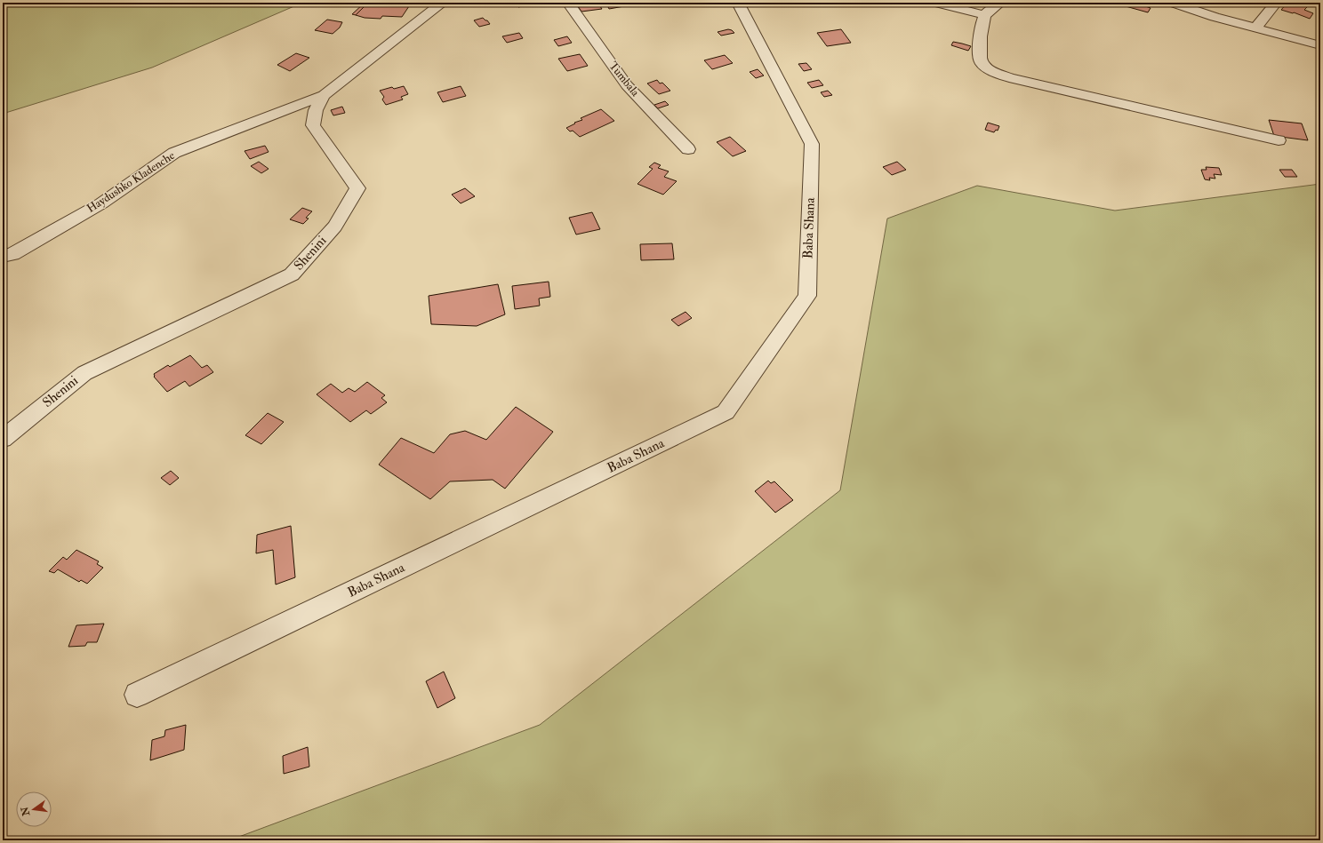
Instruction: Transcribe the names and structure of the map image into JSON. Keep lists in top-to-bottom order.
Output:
{
  "streets": {
    "street": [
      "Tumbala",
      "Haydushko Kladenche",
      "Baba Shana",
      "Shenini"
    ]
  },
  "crossings": [
    ["Haydushko Kladenche", "Shenini"]
  ],
  "north": "left"
}
